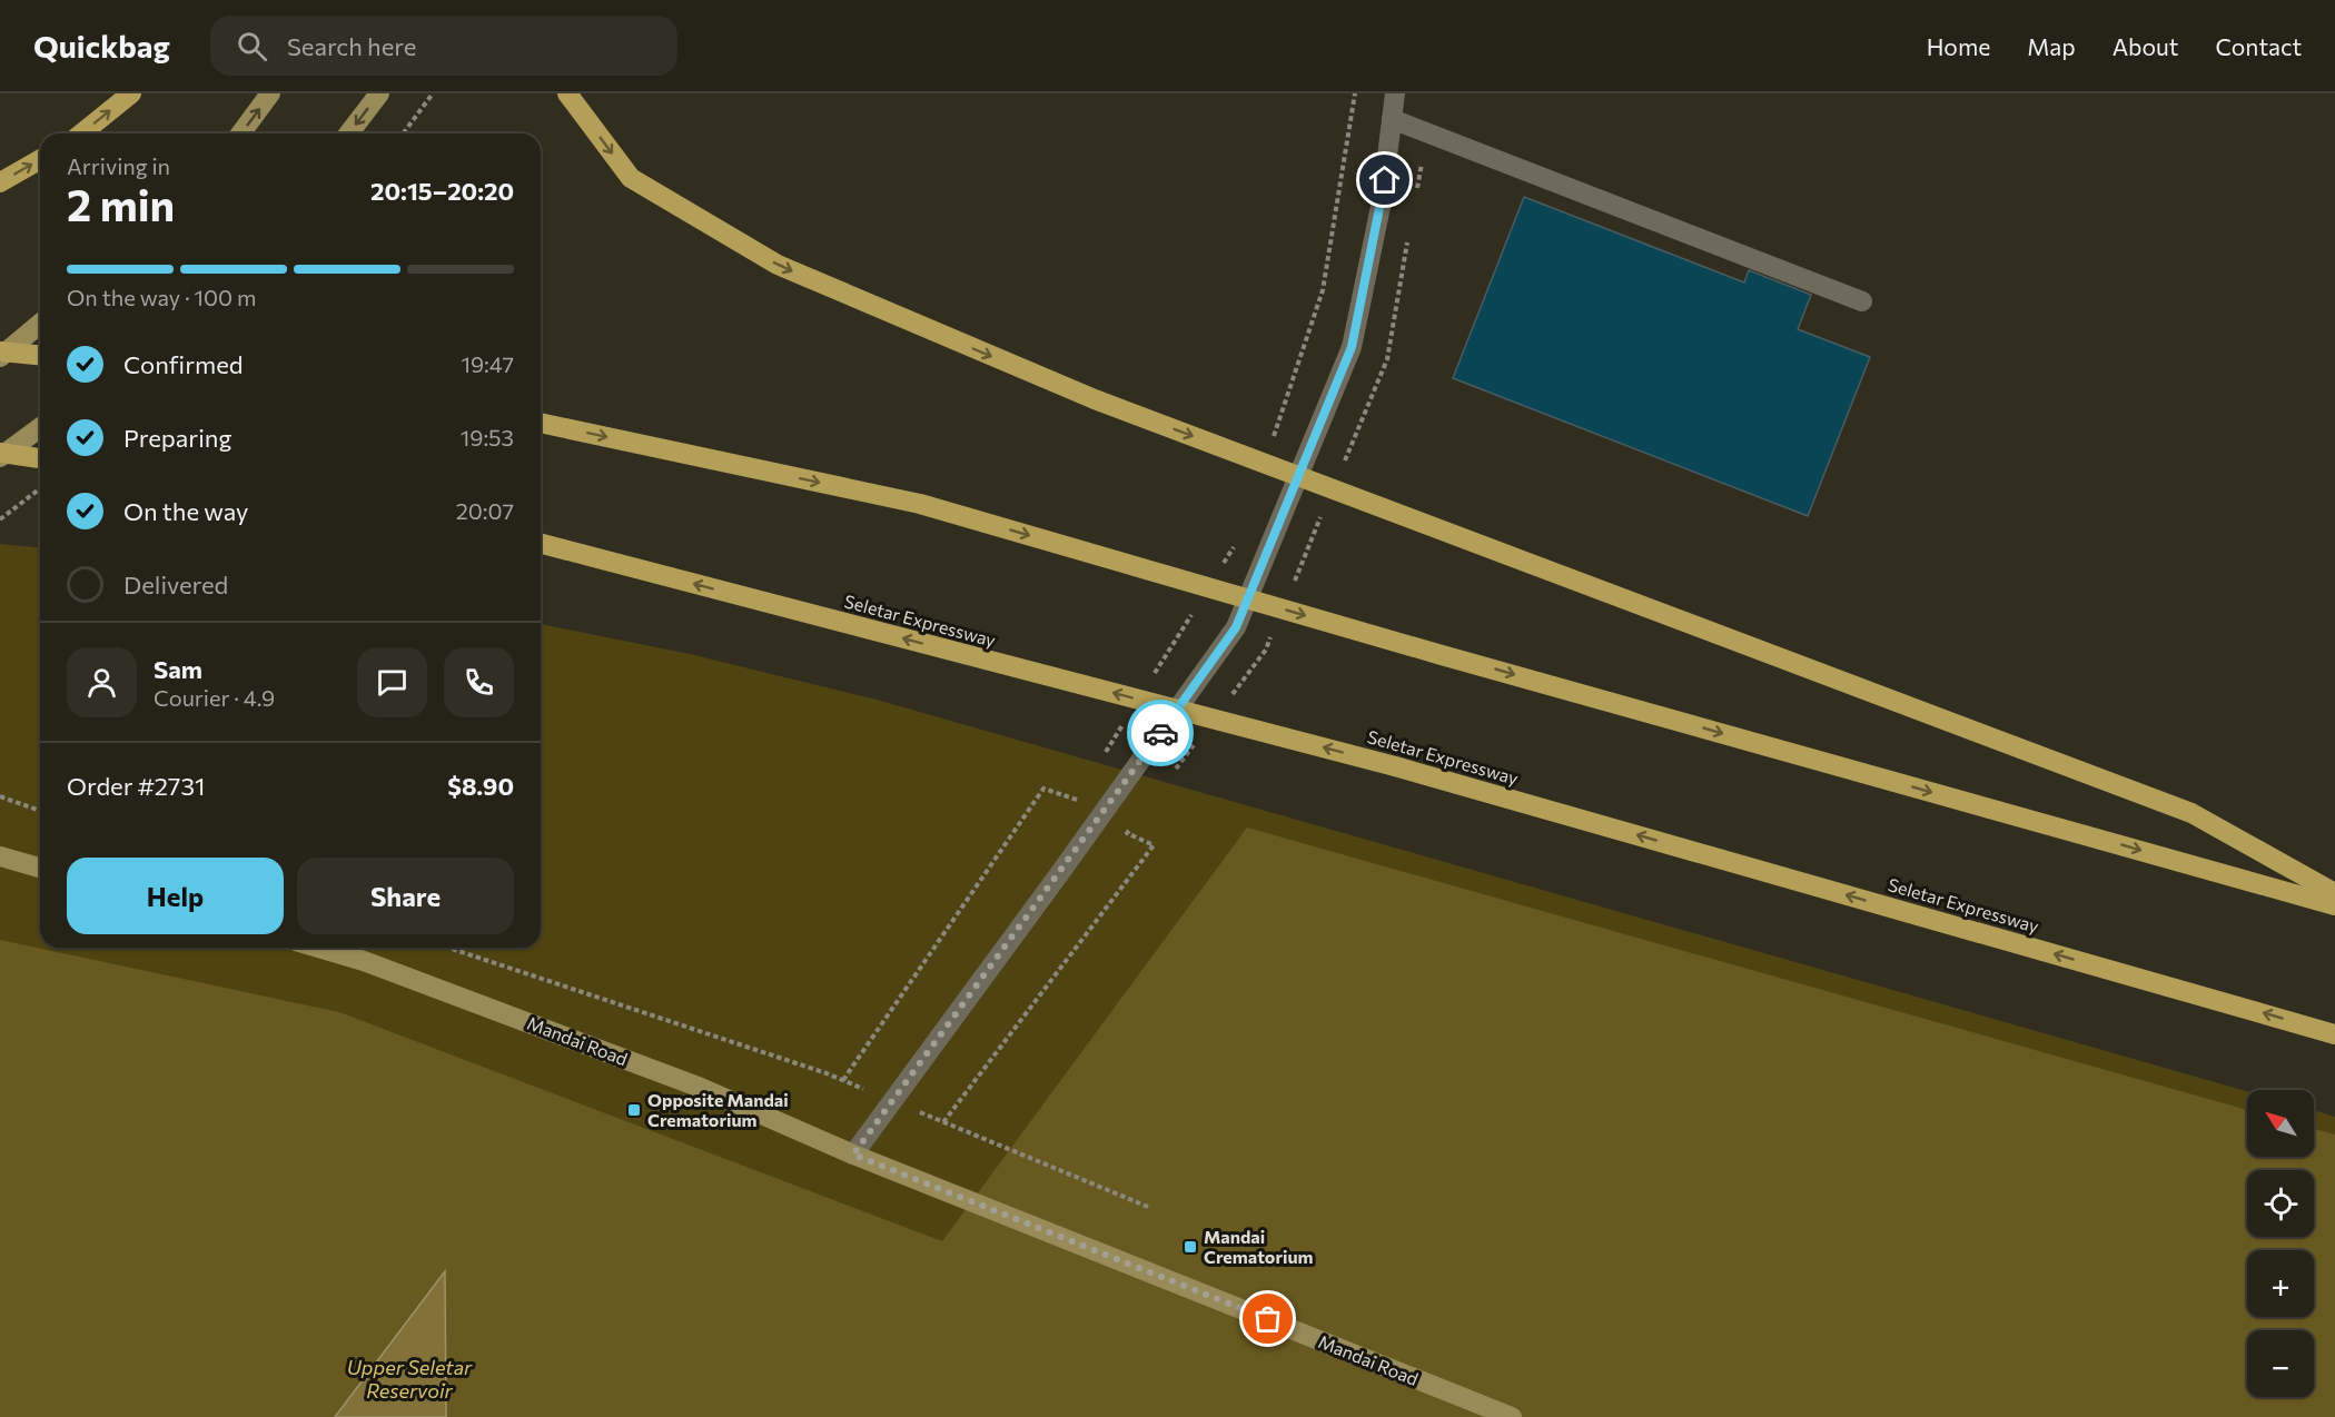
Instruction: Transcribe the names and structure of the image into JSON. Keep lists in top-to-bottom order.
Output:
{
  "streets": {
    "highway": ["Seletar Expressway"],
    "main road": ["Mandai Road"]
  },
  "water": ["Upper Seletar Reservoir"],
  "places": {
    "transit": ["Opposite Mandai Crematorium", "Mandai Crematorium"]
  },
  "north": "top left",
  "page": {
    "header": "Quickbag",
    "search": "Search here",
    "nav": [
      "Home",
      "Map",
      "About",
      "Contact"
    ],
    "heading": ["2 min", "Arriving in", "20:15–20:20"],
    "panel": [
      "Sam",
      "Courier · 4.9",
      "Order #2731",
      "$8.90"
    ],
    "bar": "On the way · 100 m",
    "list": [
      ["Confirmed", "19:47"],
      ["Preparing", "19:53"],
      ["On the way", "20:07"],
      "Delivered"
    ],
    "buttons": ["Help", "Share"],
    "map_buttons": ["+", "−"]
  }
}
